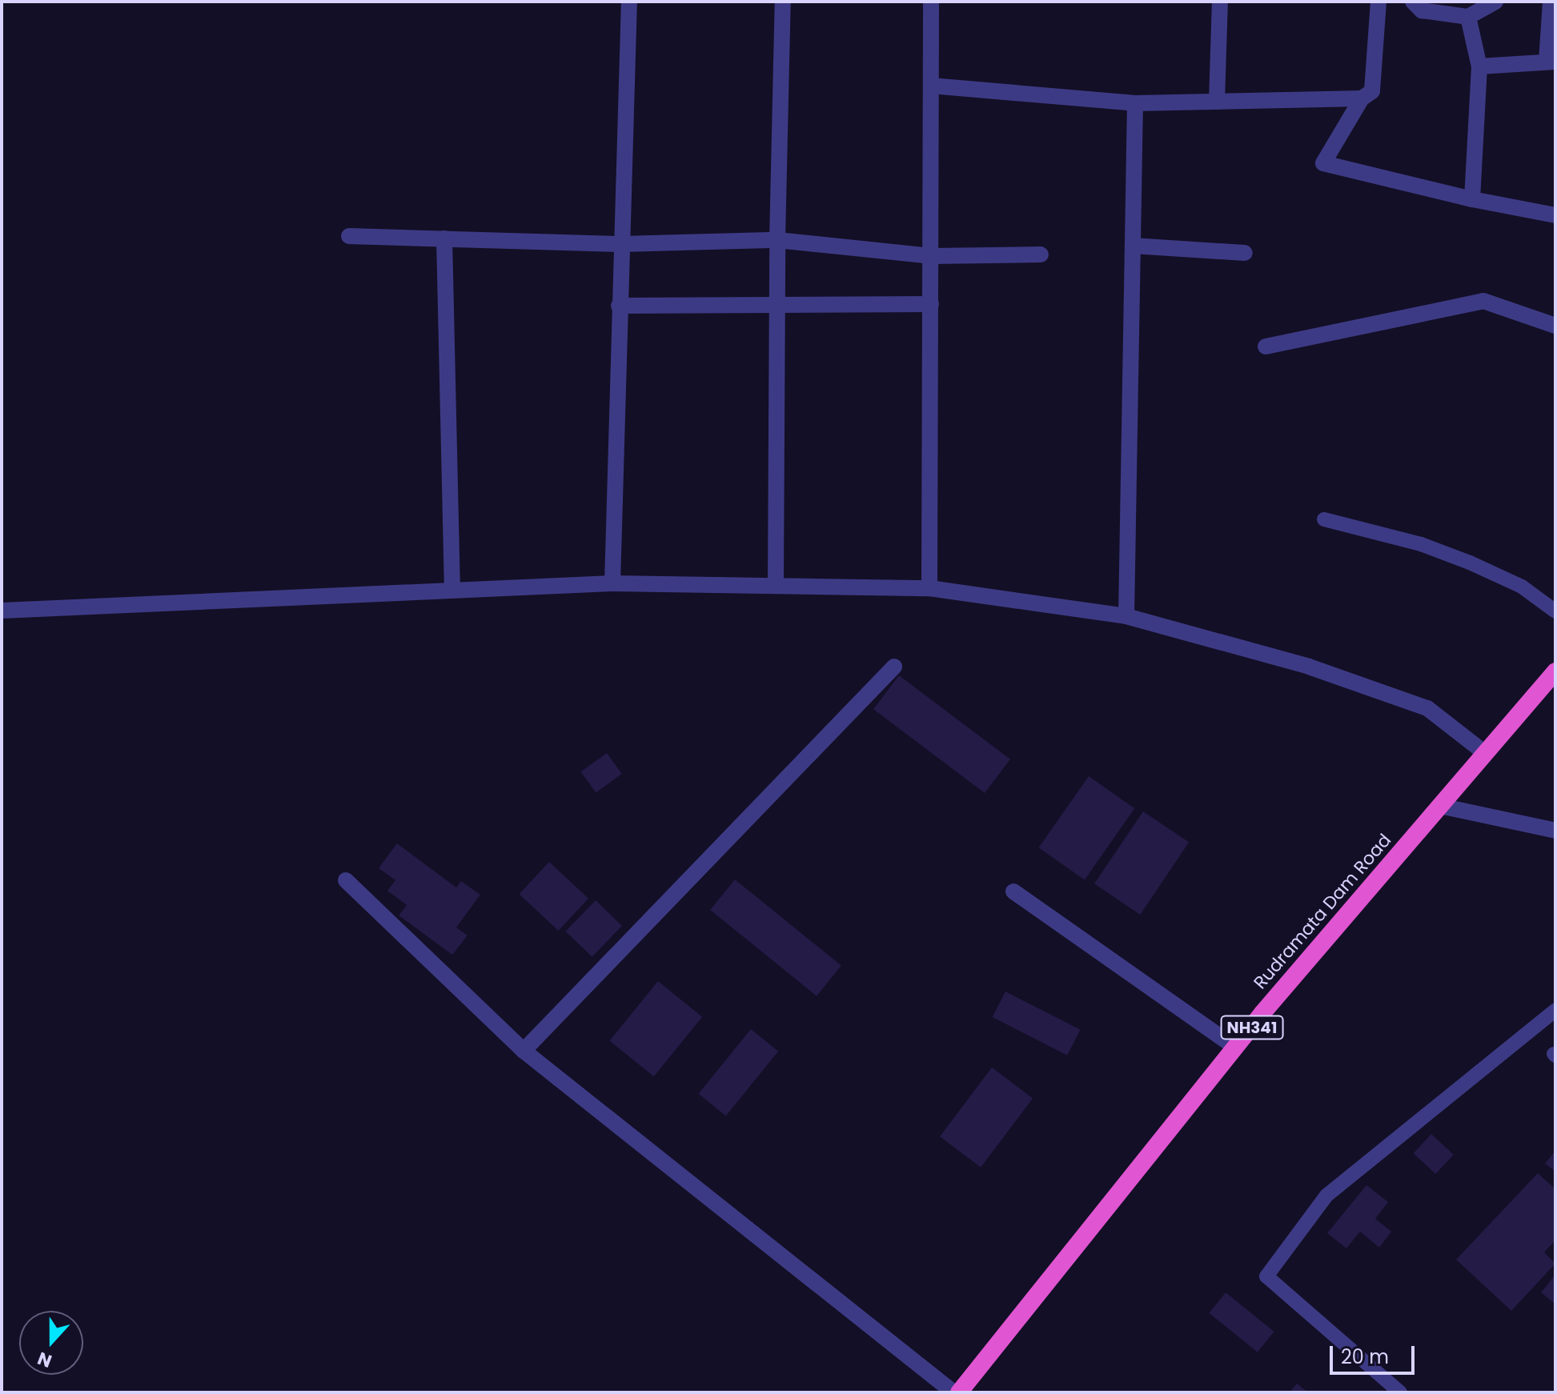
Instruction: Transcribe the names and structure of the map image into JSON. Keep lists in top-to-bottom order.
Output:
{
  "streets": {
    "highway": ["Rudramata Dam Road", "NH341"]
  },
  "scale_bar": "20 m",
  "north": "bottom"
}
